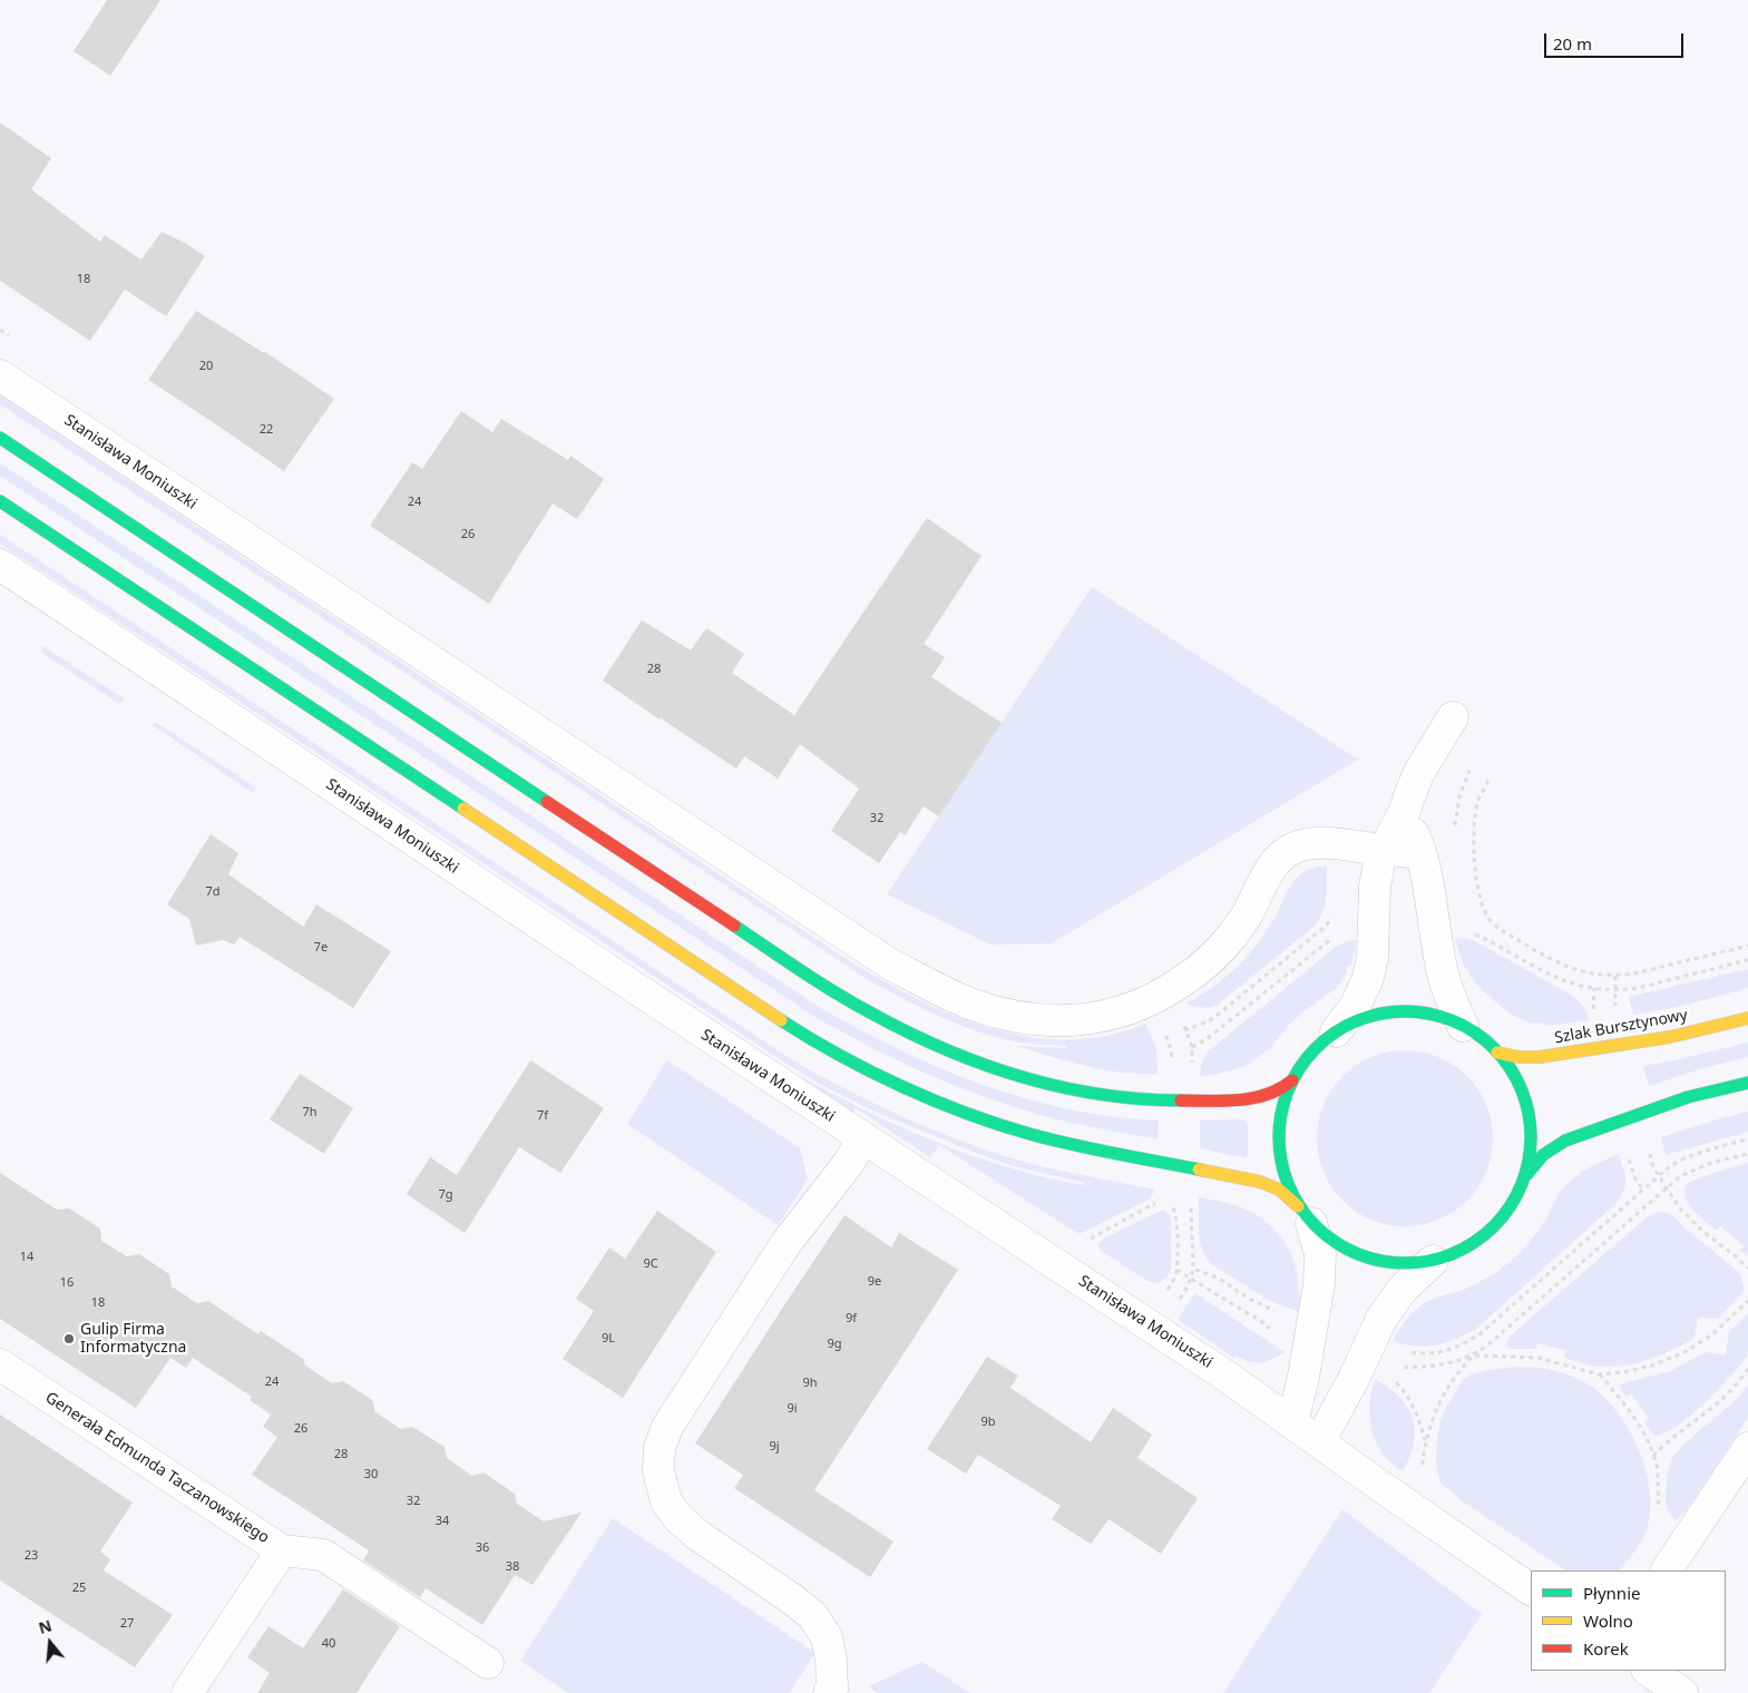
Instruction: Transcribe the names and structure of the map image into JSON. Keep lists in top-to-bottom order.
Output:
{
  "streets": {
    "main road": ["Szlak Bursztynowy"],
    "street": ["Stanisława Moniuszki", "Generała Edmunda Taczanowskiego"]
  },
  "places": ["Gulip Firma Informatyczna"],
  "house_numbers": [
    "18",
    "20",
    "22",
    "24",
    "26",
    "28",
    "32",
    "7d",
    "7e",
    "7h",
    "7f",
    "7g",
    "14",
    "9C",
    "9e",
    "16",
    "18",
    "9f",
    "9L",
    "9g",
    "24",
    "9h",
    "9i",
    "9b",
    "26",
    "9j",
    "28",
    "30",
    "32",
    "34",
    "36",
    "23",
    "38",
    "25",
    "27",
    "40"
  ],
  "legend": ["Płynnie", "Wolno", "Korek"],
  "scale_bar": "20 m",
  "north": "top"
}
